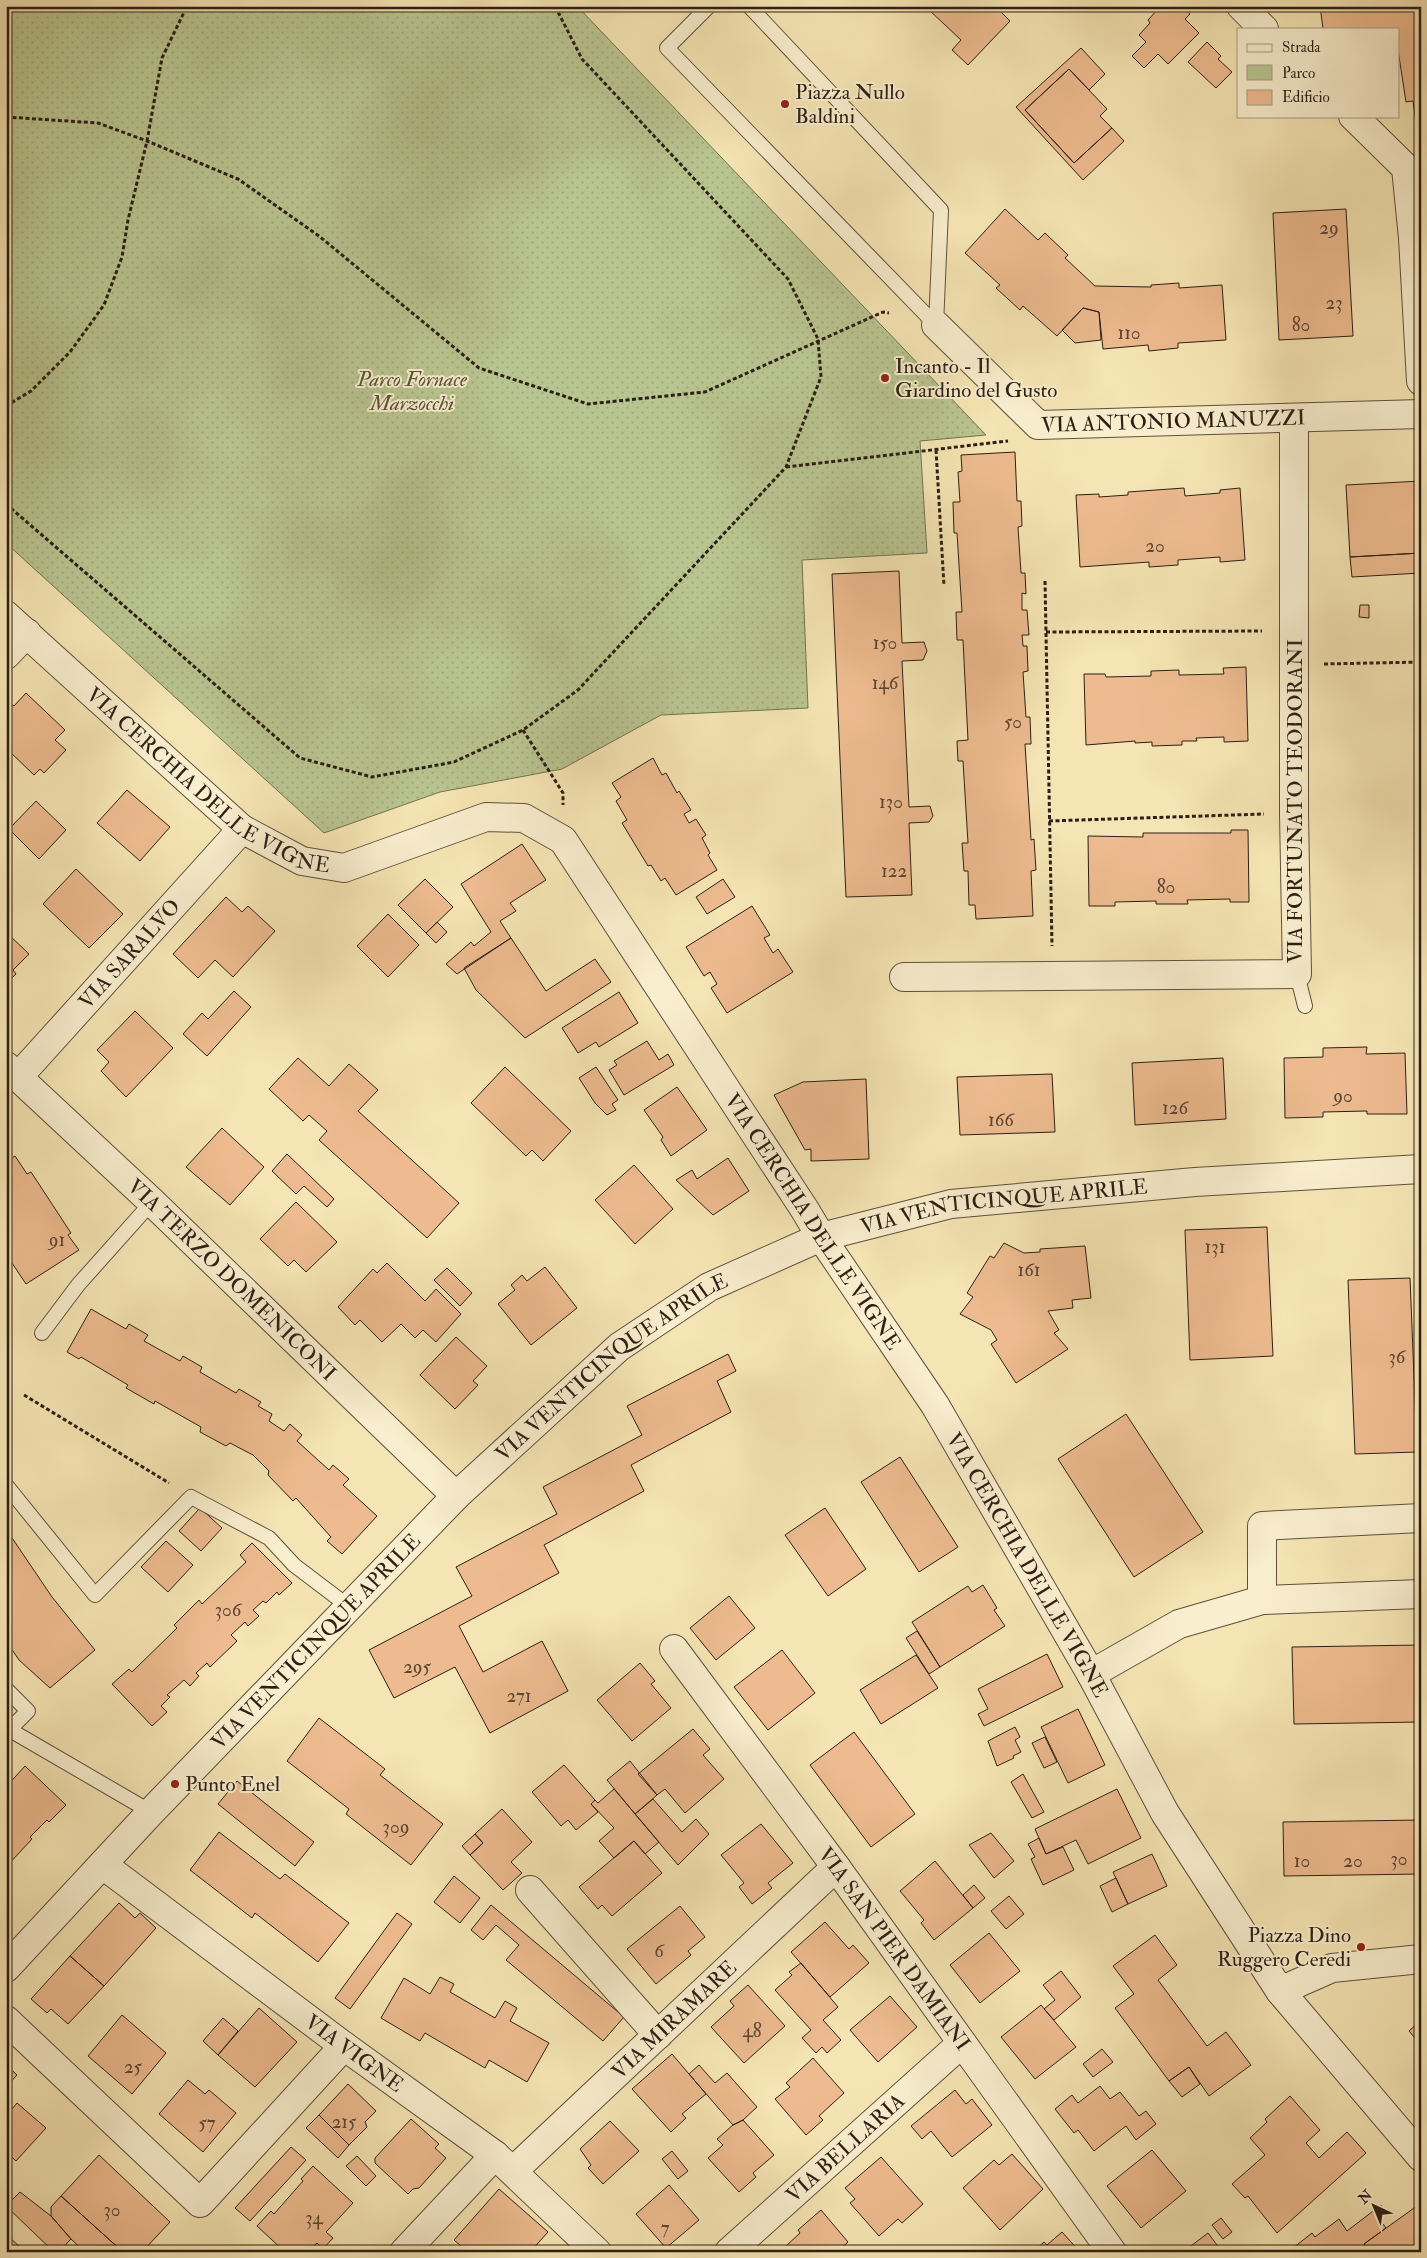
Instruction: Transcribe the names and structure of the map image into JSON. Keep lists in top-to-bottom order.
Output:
{
  "streets": {
    "street": [
      "VIA ANTONIO MANUZZI",
      "VIA CERCHIA DELLE VIGNE",
      "VIA FORTUNATO TEODORANI",
      "VIA SARALVO",
      "VIA VENTICINQUE APRILE",
      "VIA TERZO DOMENICONI",
      "VIA SAN PIER DAMIANI",
      "VIA MIRAMARE",
      "VIA VIGNE",
      "VIA BELLARIA"
    ]
  },
  "crossings": [
    ["VIA ANTONIO MANUZZI", "VIA FORTUNATO TEODORANI"],
    ["VIA CERCHIA DELLE VIGNE", "VIA SARALVO"],
    ["VIA CERCHIA DELLE VIGNE", "VIA VENTICINQUE APRILE"],
    ["VIA SARALVO", "VIA TERZO DOMENICONI"],
    ["VIA VENTICINQUE APRILE", "VIA TERZO DOMENICONI"],
    ["VIA VENTICINQUE APRILE", "VIA VIGNE"],
    ["VIA SAN PIER DAMIANI", "VIA MIRAMARE"],
    ["VIA SAN PIER DAMIANI", "VIA BELLARIA"],
    ["VIA MIRAMARE", "VIA VIGNE"]
  ],
  "parks": ["Parco Fornace Marzocchi"],
  "places": [
    "Piazza Nullo Baldini",
    "Incanto - Il Giardino del Gusto",
    "Punto Enel",
    "Piazza Dino Ruggero Ceredi"
  ],
  "house_numbers": [
    "29",
    "23",
    "80",
    "110",
    "20",
    "150",
    "146",
    "50",
    "130",
    "122",
    "80",
    "90",
    "126",
    "166",
    "91",
    "131",
    "161",
    "36",
    "306",
    "295",
    "271",
    "309",
    "30",
    "10",
    "20",
    "6",
    "48",
    "25",
    "215",
    "57",
    "30",
    "34",
    "7"
  ],
  "legend": ["Strada", "Parco", "Edificio"],
  "north": "top left"
}
